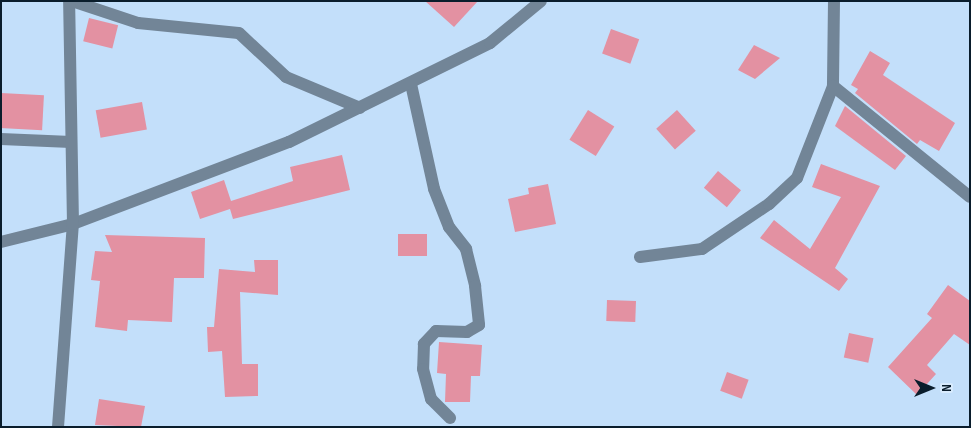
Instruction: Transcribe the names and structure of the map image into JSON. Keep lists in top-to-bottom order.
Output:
{
  "north": "right"
}
